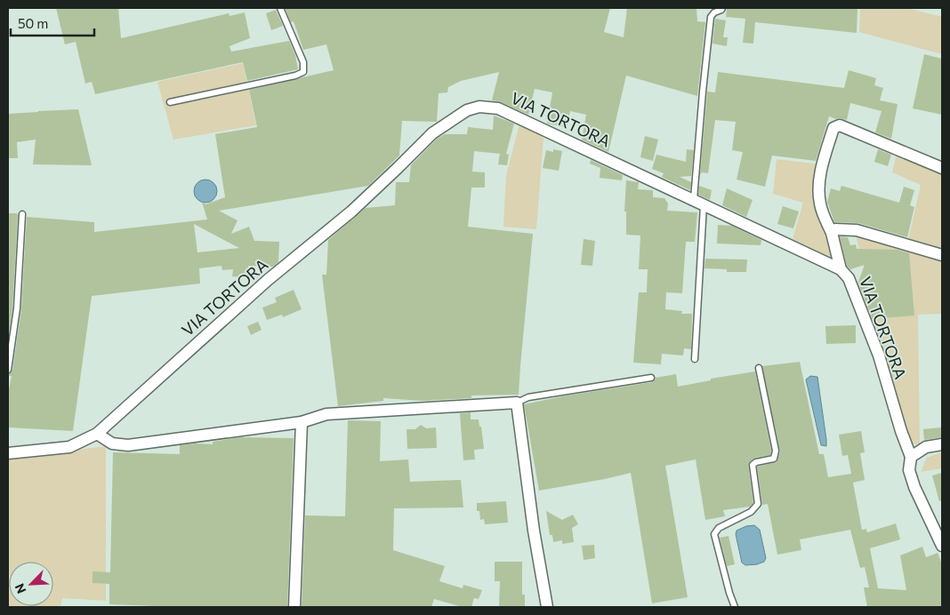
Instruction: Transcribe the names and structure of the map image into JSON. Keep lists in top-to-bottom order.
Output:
{
  "streets": {
    "street": ["VIA TORTORA"]
  },
  "scale_bar": "50 m",
  "north": "bottom left"
}
